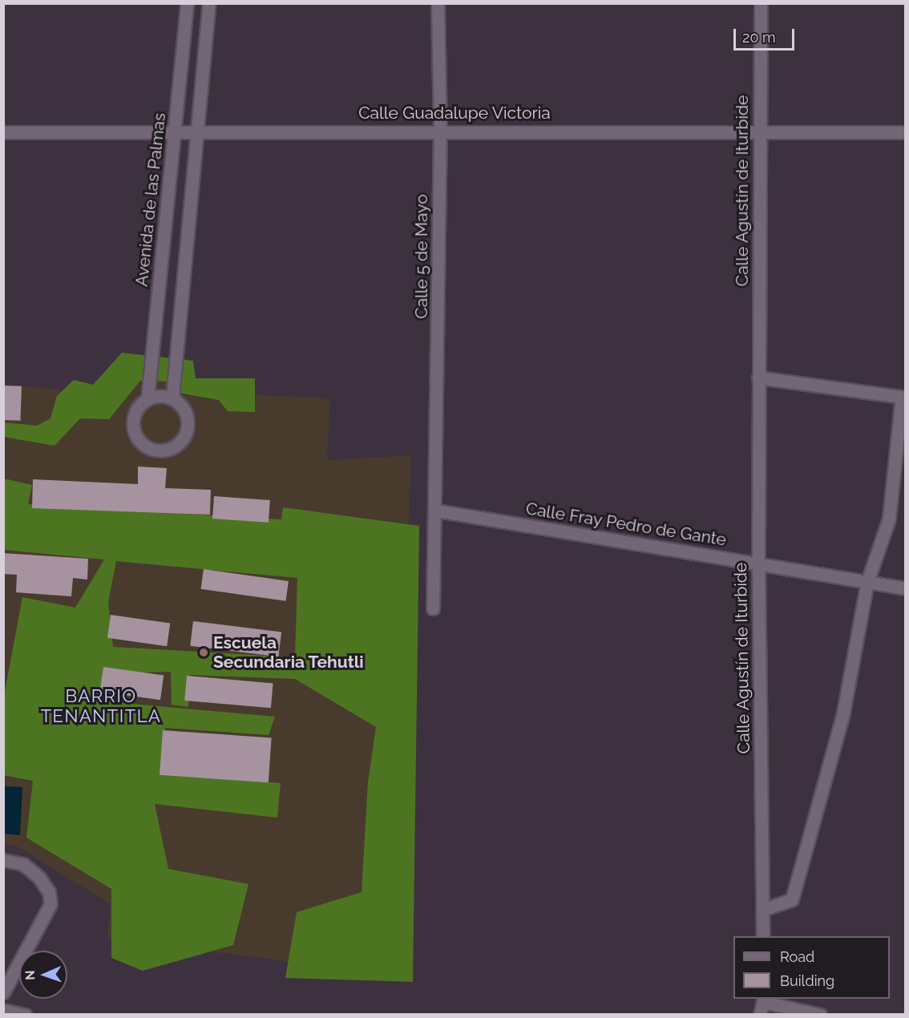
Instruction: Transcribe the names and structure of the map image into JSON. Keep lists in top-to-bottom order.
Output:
{
  "streets": {
    "street": [
      "Calle Guadalupe Victoria",
      "Calle Agustín de Iturbide",
      "Avenida de las Palmas",
      "Calle 5 de Mayo",
      "Calle Fray Pedro de Gante"
    ]
  },
  "crossings": [
    ["Calle Guadalupe Victoria", "Calle Agustín de Iturbide"],
    ["Calle Guadalupe Victoria", "Avenida de las Palmas"],
    ["Calle Guadalupe Victoria", "Calle 5 de Mayo"],
    ["Calle Agustín de Iturbide", "Calle Fray Pedro de Gante"],
    ["Calle 5 de Mayo", "Calle Fray Pedro de Gante"]
  ],
  "districts": ["BARRIO TENANTITLA"],
  "places": ["Escuela Secundaria Tehutli"],
  "legend": ["Road", "Building"],
  "scale_bar": "20 m",
  "north": "left"
}
